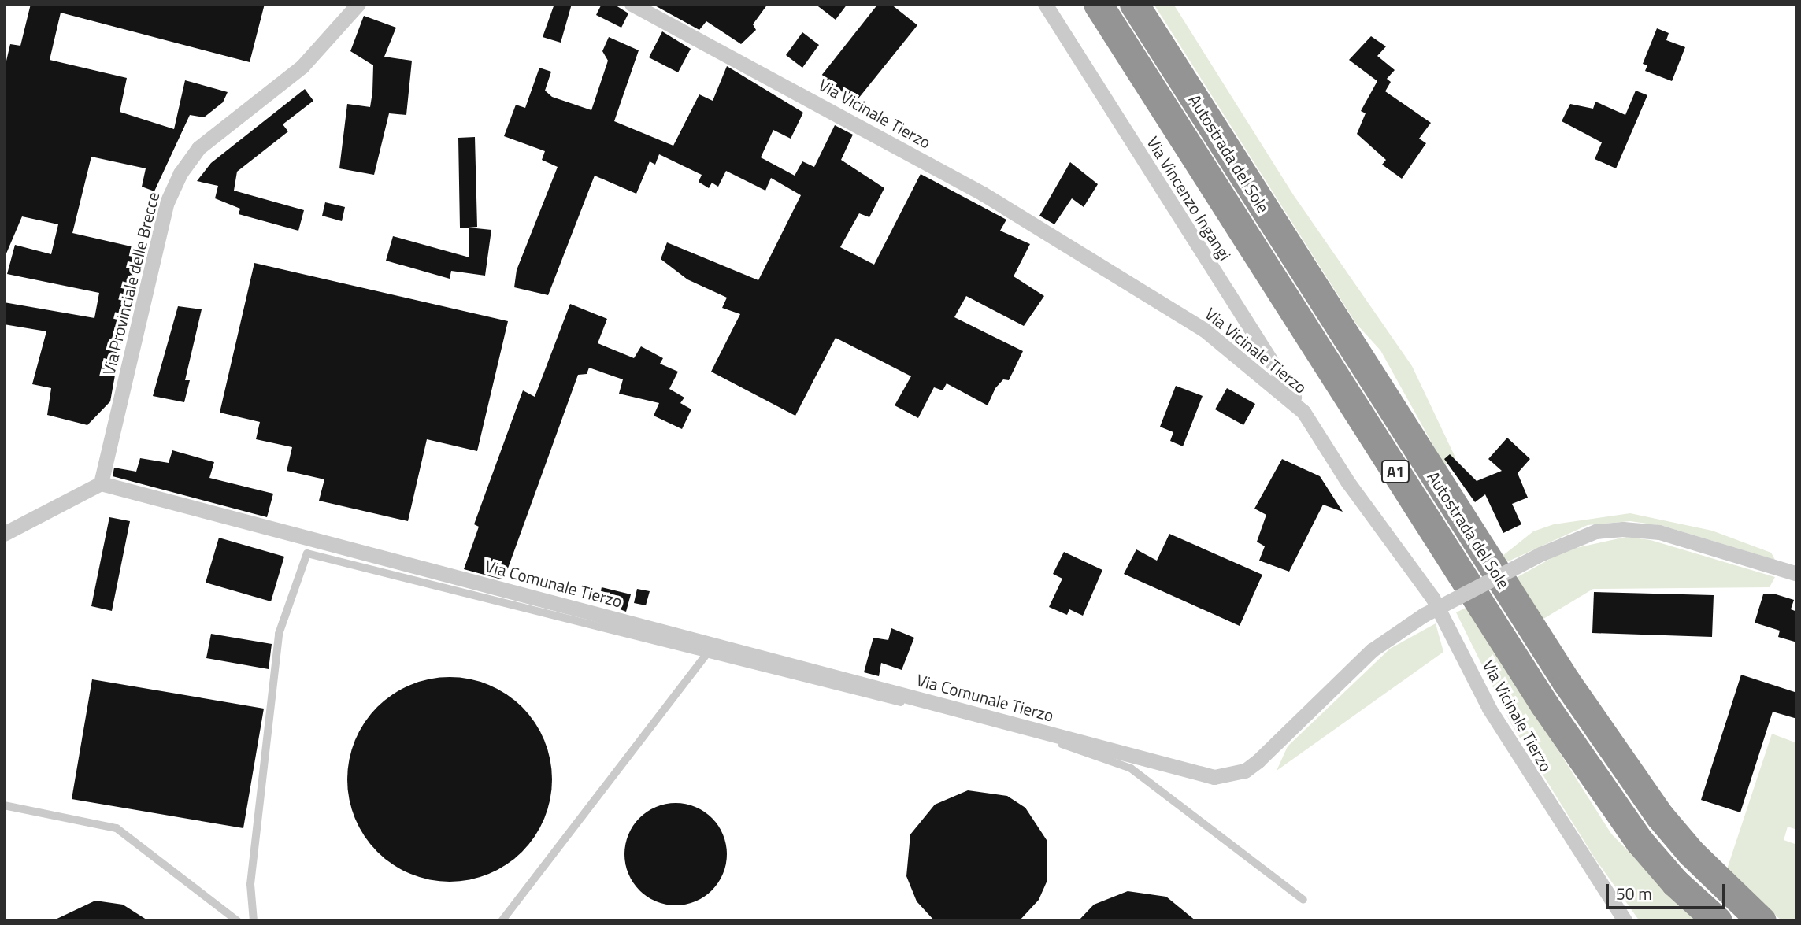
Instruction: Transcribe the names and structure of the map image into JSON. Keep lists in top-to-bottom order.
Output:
{
  "streets": {
    "highway": ["Autostrada del Sole", "A1"],
    "street": [
      "Via Vicinale Tierzo",
      "Via Vincenzo Ingangi",
      "Via Provinciale delle Brecce",
      "Via Comunale Tierzo"
    ]
  },
  "crossings": [
    ["Via Vicinale Tierzo", "Via Vincenzo Ingangi"],
    ["Via Provinciale delle Brecce", "Via Comunale Tierzo"]
  ],
  "scale_bar": "50 m"
}
